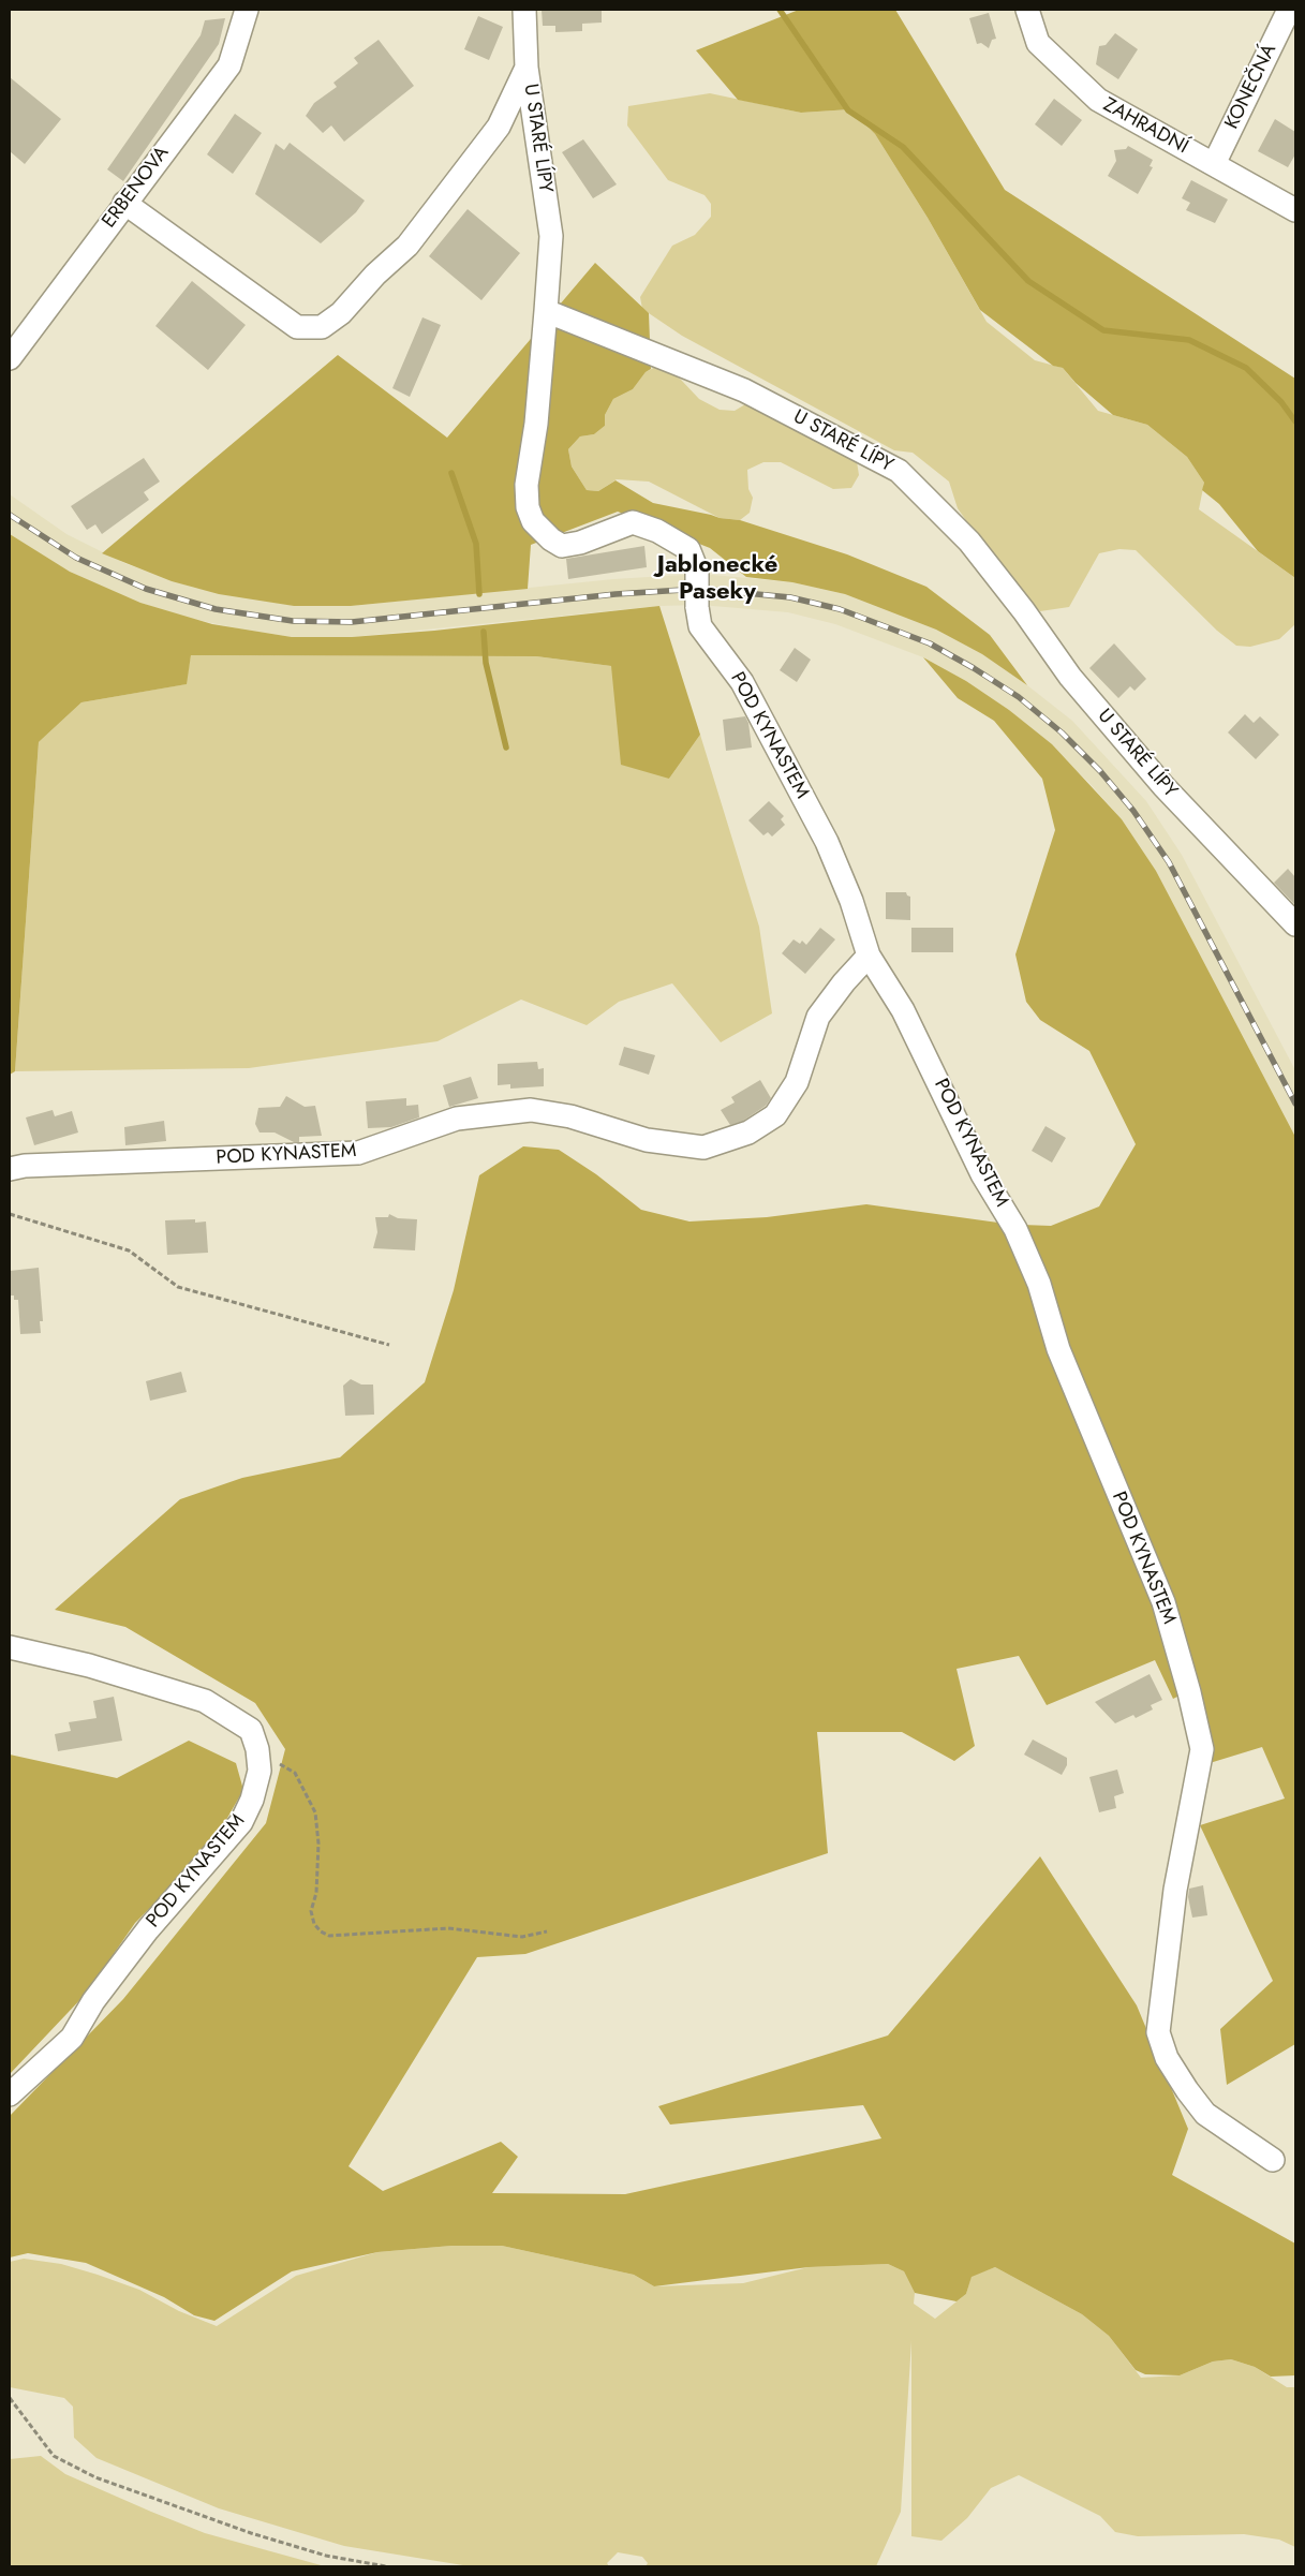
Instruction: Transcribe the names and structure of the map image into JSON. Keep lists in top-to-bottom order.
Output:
{
  "streets": {
    "street": [
      "KONEČNÁ",
      "ZAHRADNÍ",
      "U STARÉ LÍPY",
      "ERBENOVA",
      "POD KYNASTEM"
    ]
  },
  "crossings": [
    ["KONEČNÁ", "ZAHRADNÍ"],
    ["U STARÉ LÍPY", "ERBENOVA"],
    ["U STARÉ LÍPY", "POD KYNASTEM"]
  ],
  "districts": ["Jablonecké Paseky"]
}
